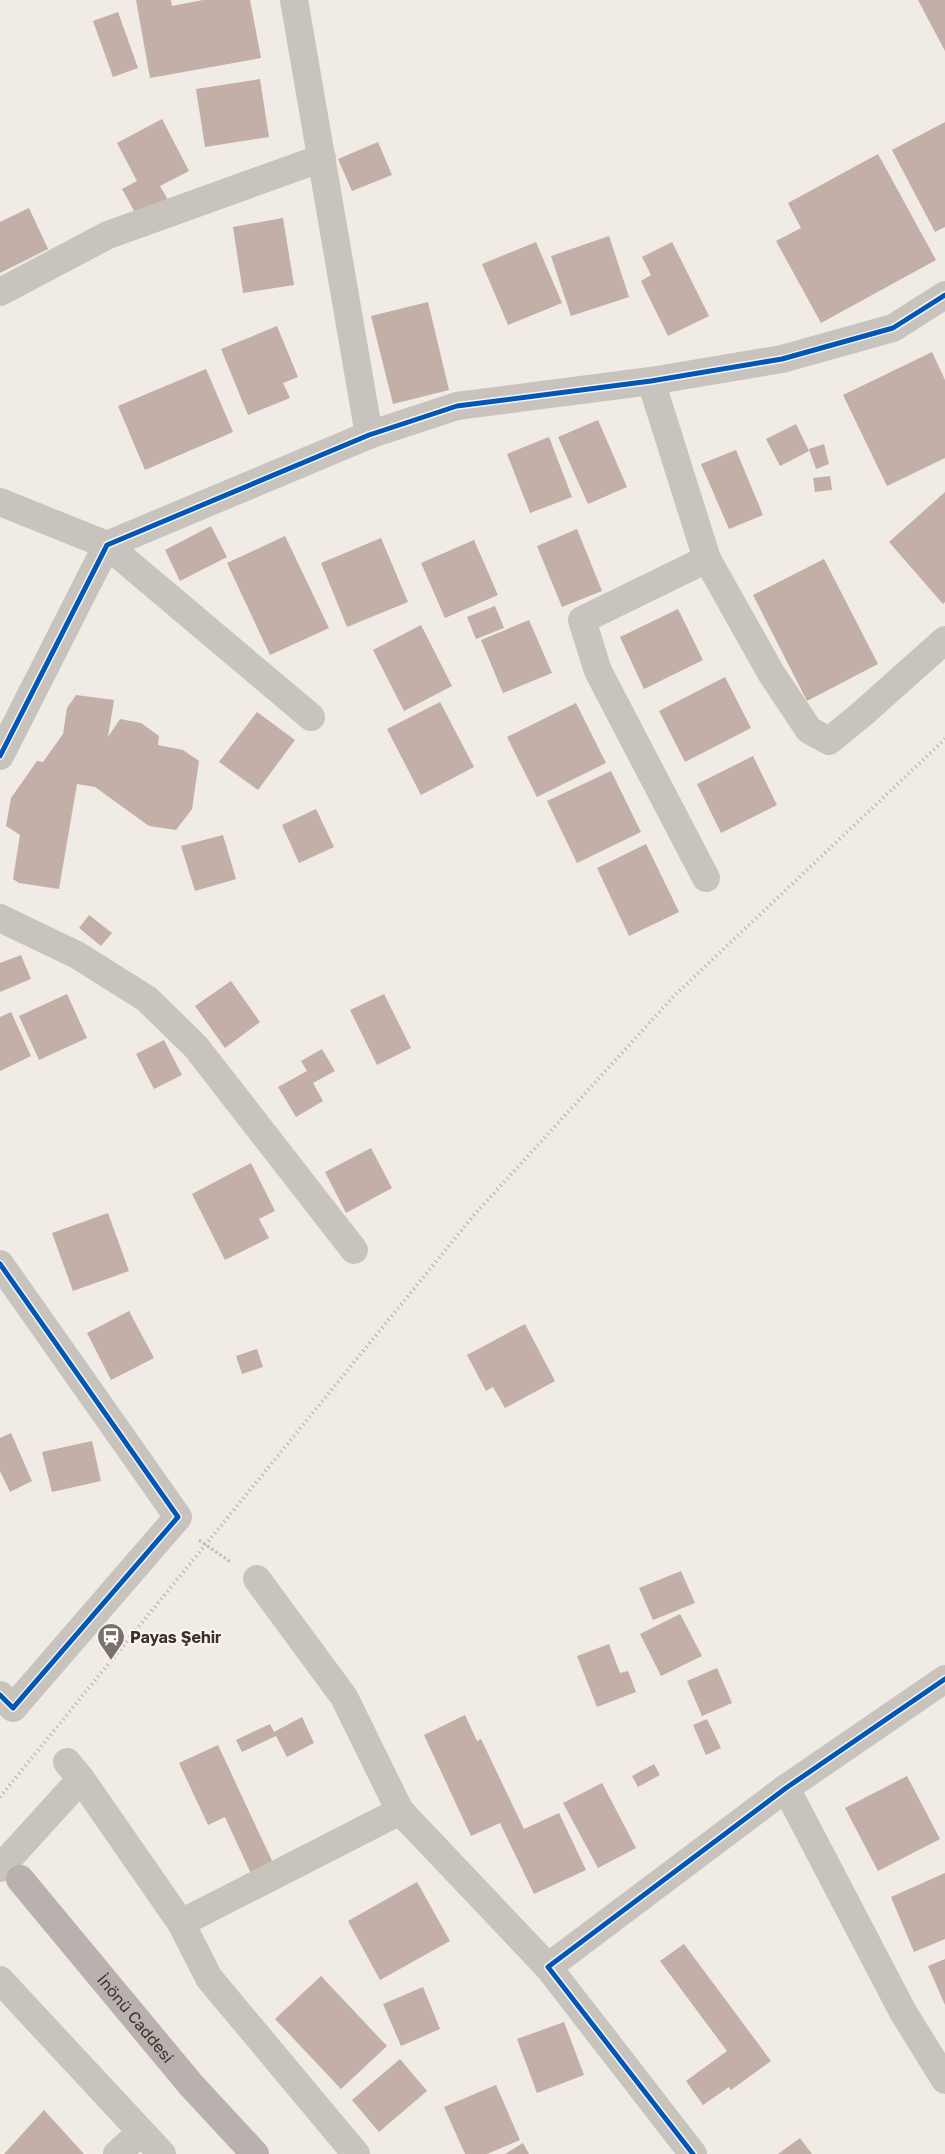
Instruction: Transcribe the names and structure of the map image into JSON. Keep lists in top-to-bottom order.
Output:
{
  "streets": {
    "main road": ["İnönü Caddesi"]
  },
  "places": {
    "station": ["Payas Şehi̇r"]
  }
}
